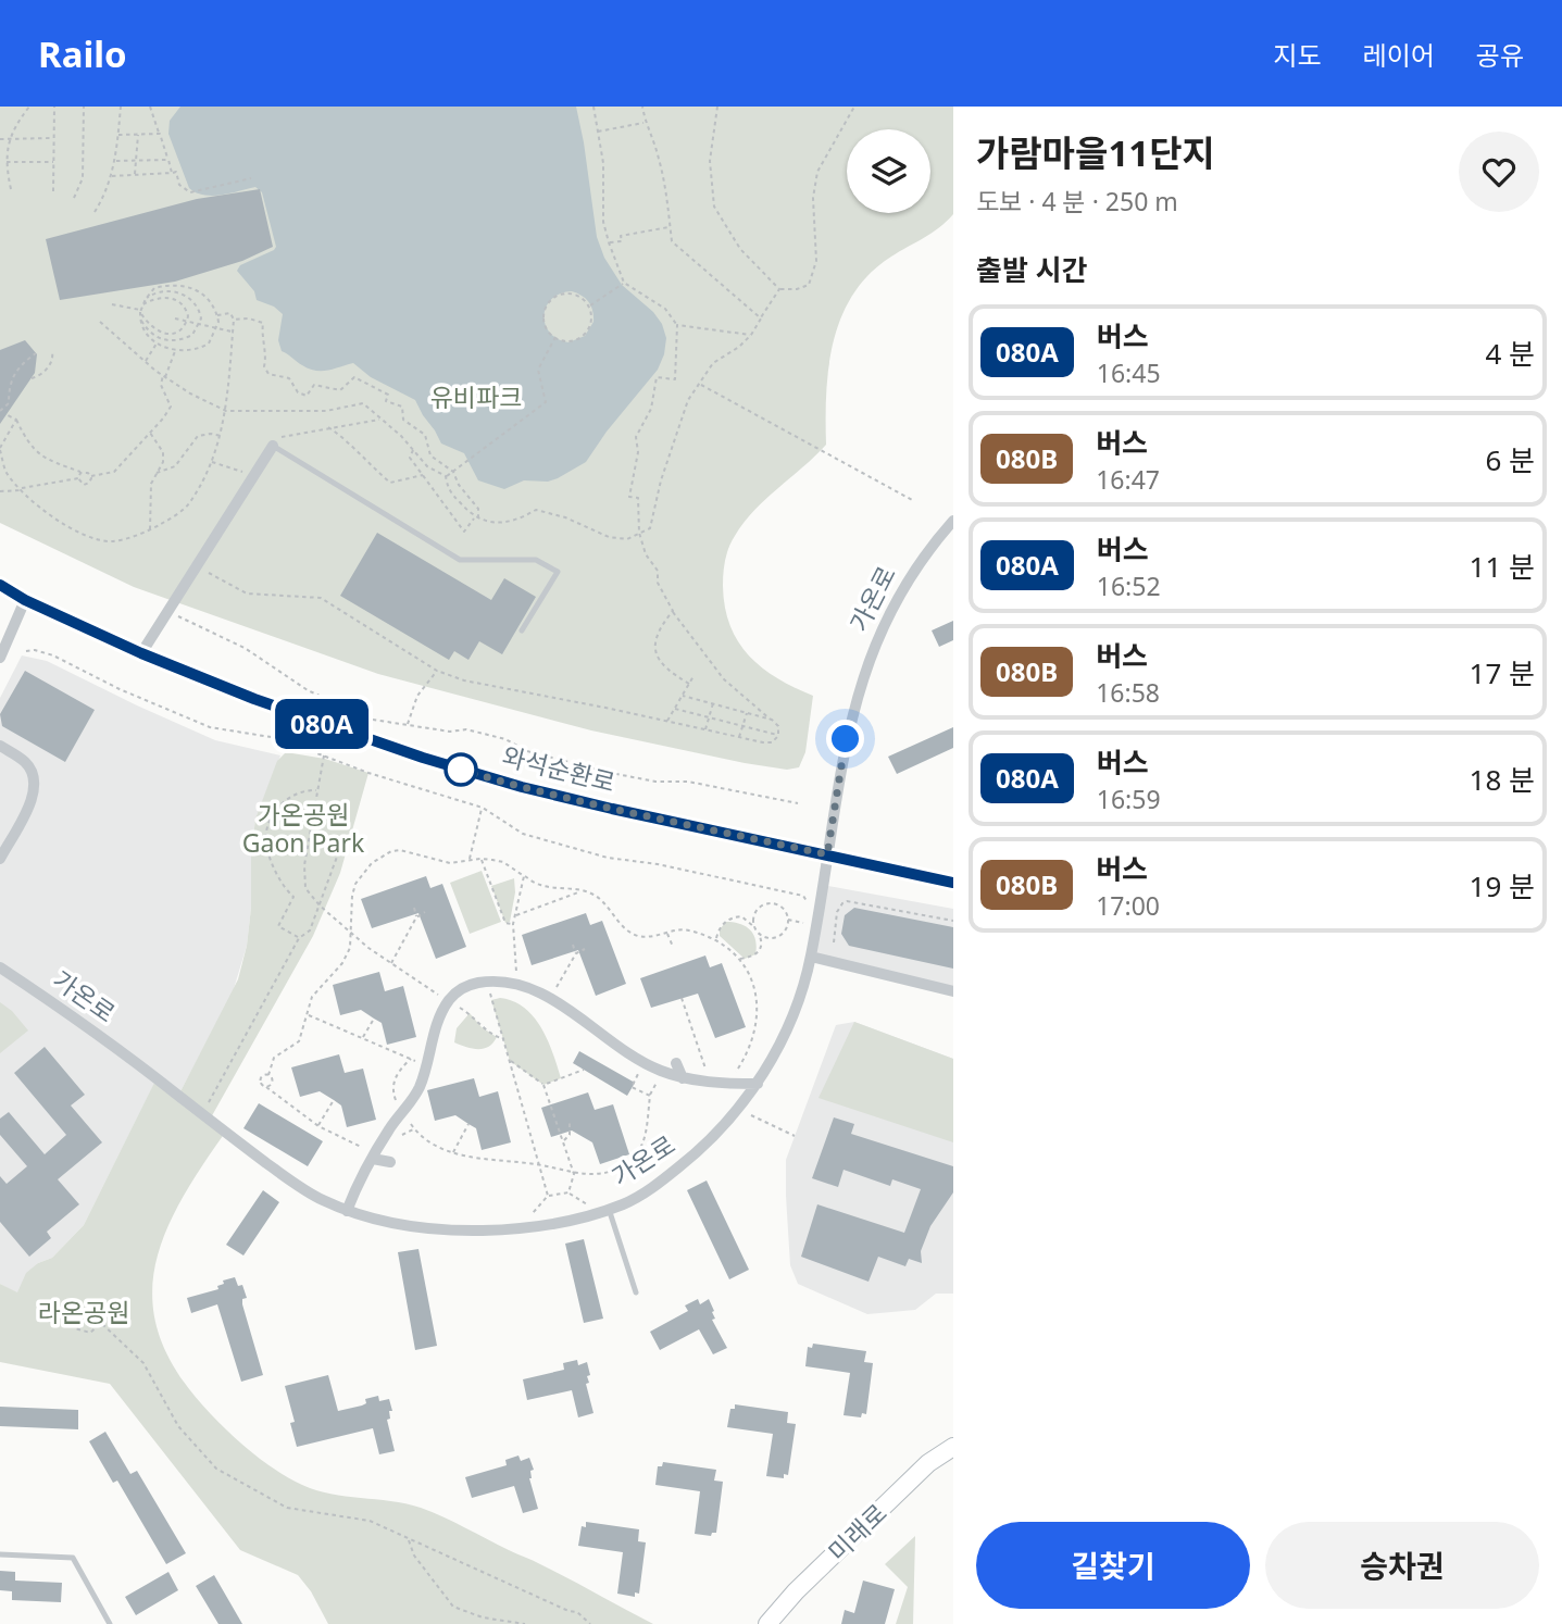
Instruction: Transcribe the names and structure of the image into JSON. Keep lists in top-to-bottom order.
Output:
{
  "streets": {
    "main road": ["미래로"],
    "street": ["가온로", "와석순환로"]
  },
  "crossings": [
    ["가온로", "와석순환로"]
  ],
  "parks": ["유비파크", "가온공원 Gaon Park", "라온공원"],
  "lines": ["bus line 080A"],
  "page": {
    "header": "Railo",
    "nav": ["지도", "레이어", "공유"],
    "on_map": "080A",
    "heading": [
      ["가람마을11단지", "도보 · 4 분 · 250 m"],
      "출발 시간"
    ],
    "list": [
      {
        "mark": "080A",
        "name": "버스",
        "note": "16:45",
        "value": "4 분"
      },
      {
        "mark": "080B",
        "name": "버스",
        "note": "16:47",
        "value": "6 분"
      },
      {
        "mark": "080A",
        "name": "버스",
        "note": "16:52",
        "value": "11 분"
      },
      {
        "mark": "080B",
        "name": "버스",
        "note": "16:58",
        "value": "17 분"
      },
      {
        "mark": "080A",
        "name": "버스",
        "note": "16:59",
        "value": "18 분"
      },
      {
        "mark": "080B",
        "name": "버스",
        "note": "17:00",
        "value": "19 분"
      }
    ],
    "buttons": ["길찾기", "승차권"]
  }
}
